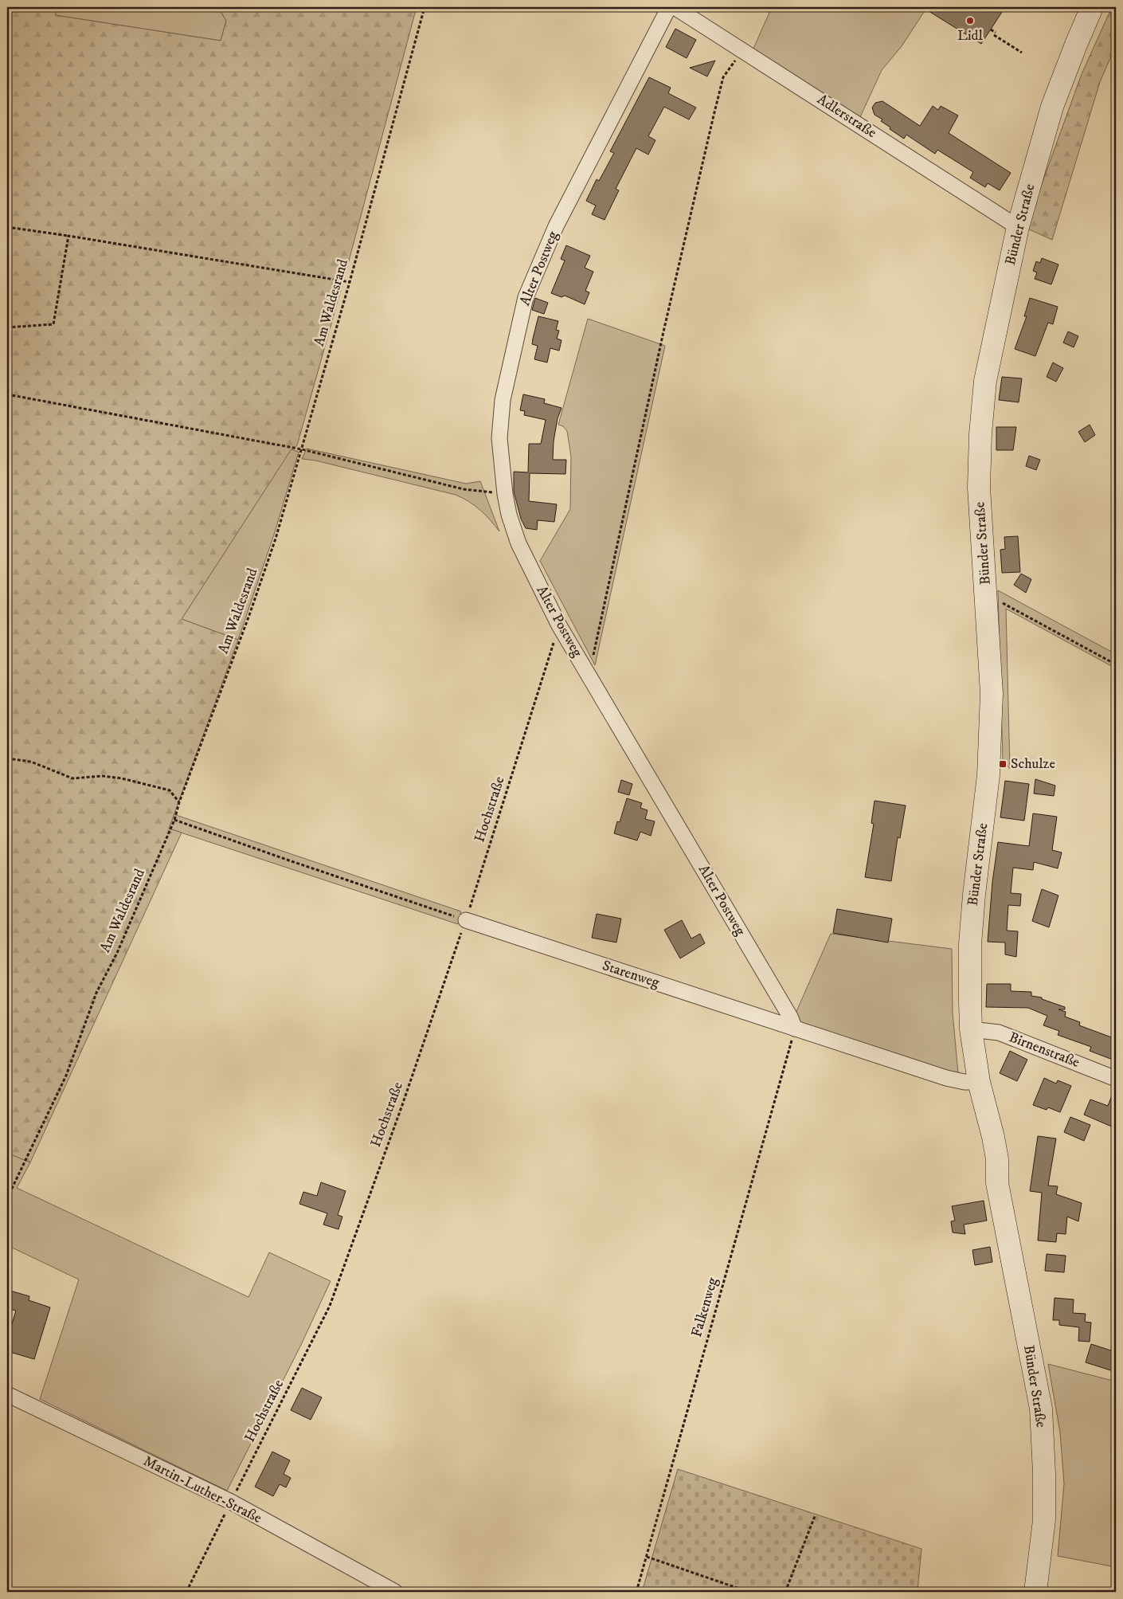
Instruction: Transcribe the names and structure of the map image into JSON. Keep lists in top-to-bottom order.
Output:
{
  "streets": {
    "main road": ["Bünder Straße"],
    "street": [
      "Adlerstraße",
      "Alter Postweg",
      "Starenweg",
      "Birnenstraße",
      "Martin-Luther-Straße"
    ],
    "path": ["Am Waldesrand", "Hochstraße", "Falkenweg"]
  },
  "crossings": [
    ["Adlerstraße", "Bünder Straße"],
    ["Bünder Straße", "Birnenstraße"],
    ["Alter Postweg", "Hochstraße"],
    ["Alter Postweg", "Starenweg"],
    ["Alter Postweg", "Falkenweg"],
    ["Hochstraße", "Starenweg"],
    ["Hochstraße", "Martin-Luther-Straße"],
    ["Starenweg", "Falkenweg"]
  ],
  "places": {
    "other": ["Lidl"],
    "transit": ["Schulze"]
  }
}
